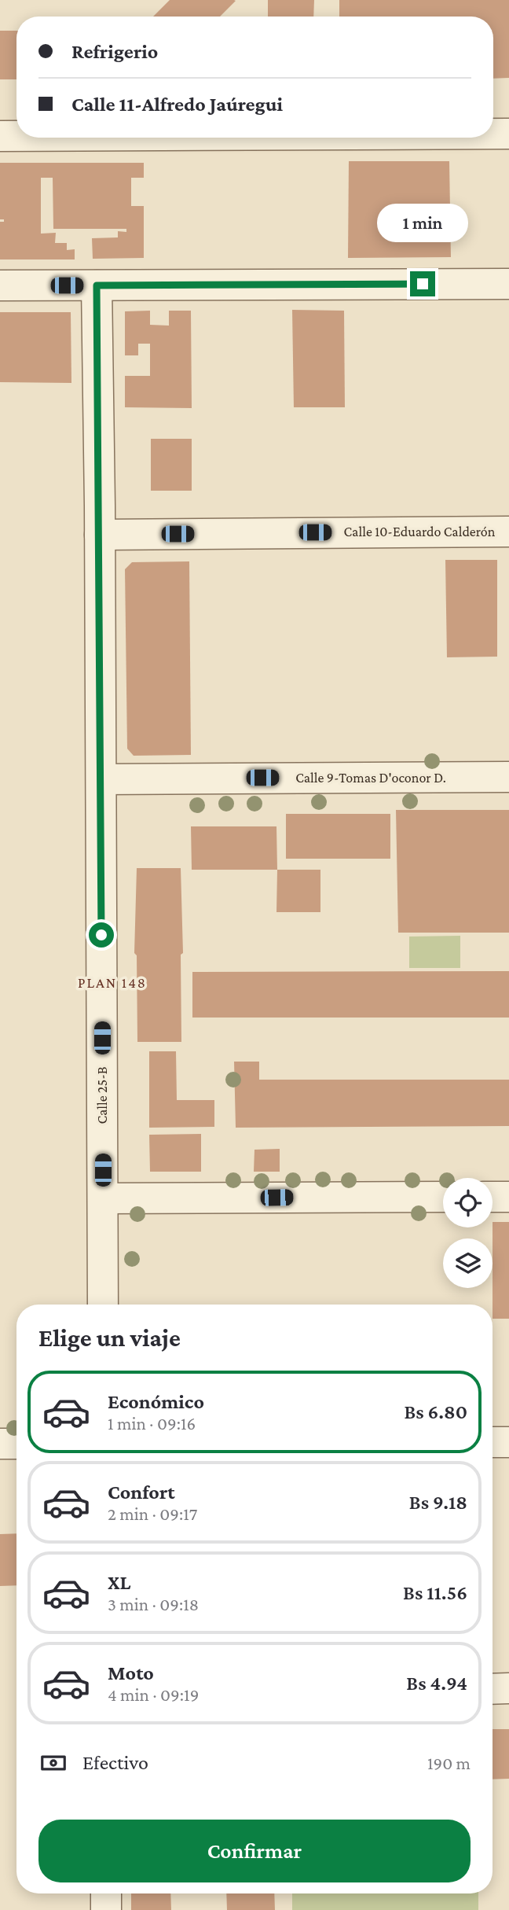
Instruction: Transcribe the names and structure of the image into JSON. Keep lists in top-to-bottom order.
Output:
{
  "streets": {
    "street": ["Calle 10-Eduardo Calderón", "Calle 9-Tomas D'oconor D.", "Calle 25-B"]
  },
  "crossings": [
    ["Calle 10-Eduardo Calderón", "Calle 25-B"],
    ["Calle 9-Tomas D'oconor D.", "Calle 25-B"]
  ],
  "districts": ["PLAN 148"],
  "page": {
    "banner": ["Refrigerio", "Calle 11-Alfredo Jaúregui"],
    "bubble": "1 min",
    "heading": "Elige un viaje",
    "list": [
      {
        "name": "Económico",
        "note": "1 min · 09:16",
        "value": "Bs 6.80"
      },
      {
        "name": "Confort",
        "note": "2 min · 09:17",
        "value": "Bs 9.18"
      },
      {
        "name": "XL",
        "note": "3 min · 09:18",
        "value": "Bs 11.56"
      },
      {
        "name": "Moto",
        "note": "4 min · 09:19",
        "value": "Bs 4.94"
      }
    ],
    "pay": ["Efectivo", "190 m"],
    "buttons": "Confirmar"
  }
}
